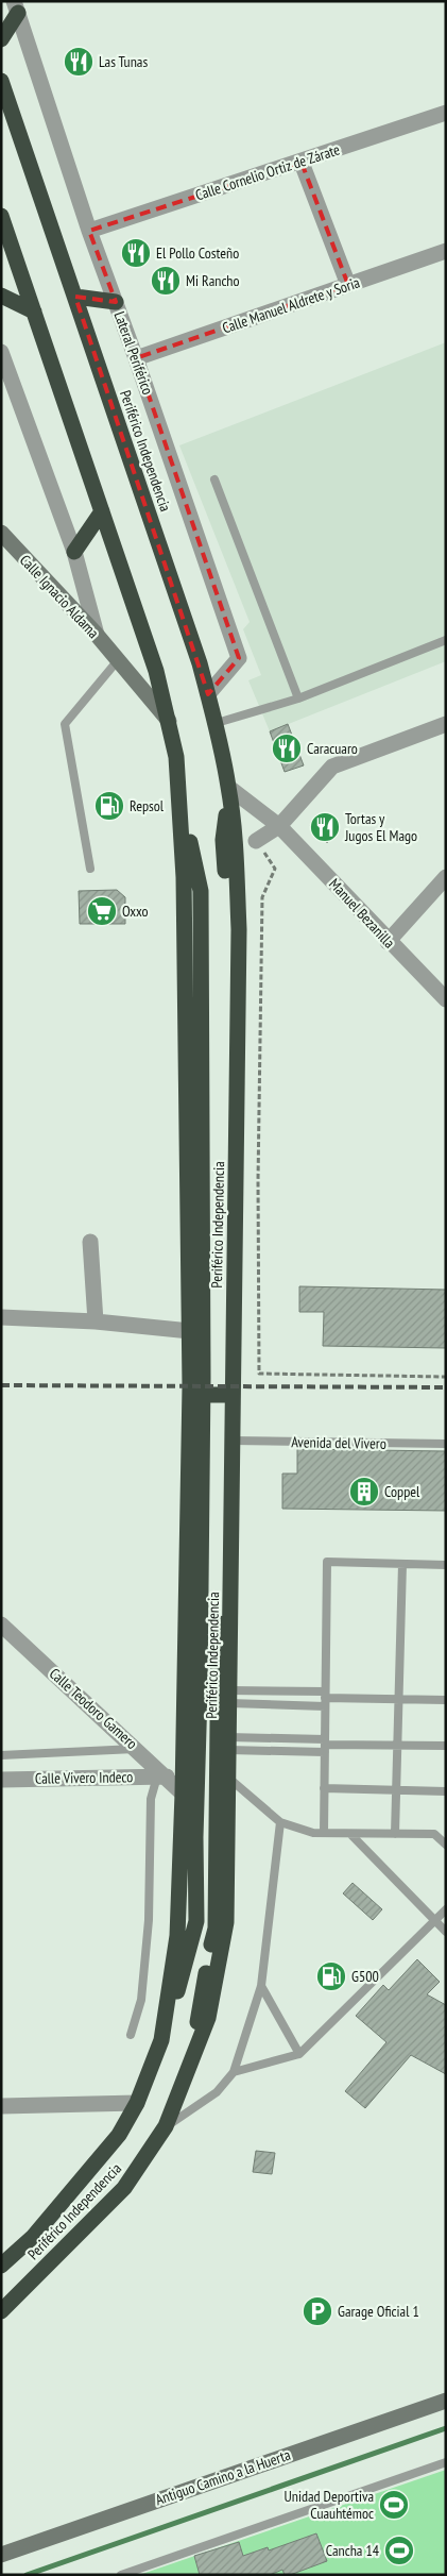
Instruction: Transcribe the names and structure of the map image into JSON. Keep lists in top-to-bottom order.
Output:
{
  "streets": {
    "highway": ["Periférico Independencia"],
    "street": [
      "Calle Cornelio Ortiz de Zárate",
      "Calle Manuel Aldrete y Soria",
      "Lateral Periférico",
      "Calle Ignacio Aldama",
      "Manuel Bezanilla",
      "Calle Teodoro Gamero",
      "Calle Vivero Indeco",
      "Antiguo Camino a la Huerta"
    ],
    "lane": ["Avenida del Vivero"]
  },
  "crossings": [
    ["Calle Cornelio Ortiz de Zárate", "Lateral Periférico"],
    ["Calle Manuel Aldrete y Soria", "Lateral Periférico"],
    ["Lateral Periférico", "Periférico Independencia"],
    ["Periférico Independencia", "Manuel Bezanilla"],
    ["Periférico Independencia", "Avenida del Vivero"],
    ["Periférico Independencia", "Calle Teodoro Gamero"],
    ["Calle Teodoro Gamero", "Calle Vivero Indeco"]
  ],
  "places": {
    "restaurant": [
      "Las Tunas",
      "El Pollo Costeño",
      "Mi Rancho",
      "Caracuaro",
      "Tortas y Jugos El Mago"
    ],
    "fuel station": ["Repsol", "G500"],
    "supermarket": ["Oxxo"],
    "building": ["Coppel"],
    "parking": ["Garage Oficial 1"],
    "sports": ["Unidad Deportiva Cuauhtémoc", "Cancha 14"]
  }
}
